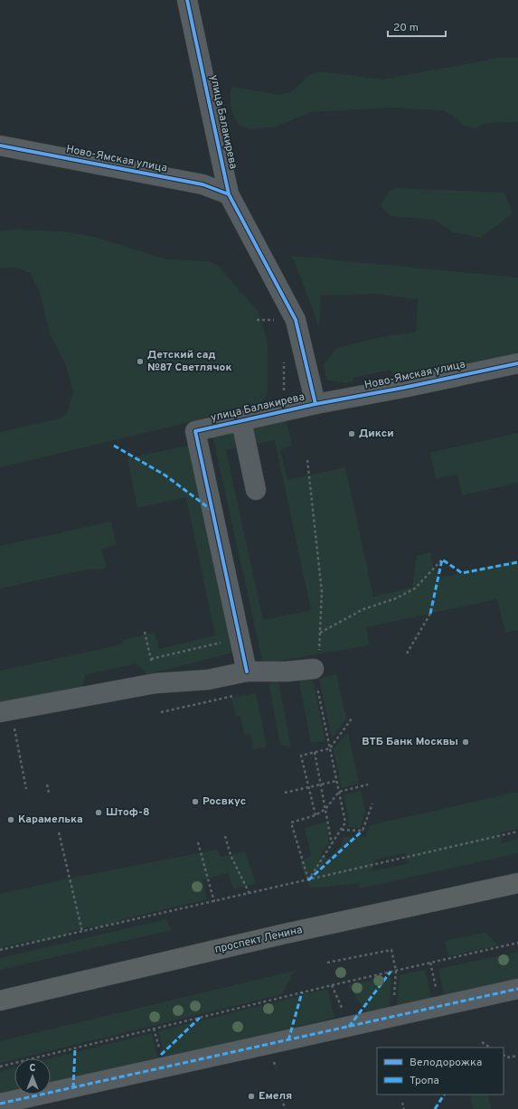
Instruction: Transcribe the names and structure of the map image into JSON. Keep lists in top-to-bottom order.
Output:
{
  "streets": {
    "main road": ["проспект Ленина"],
    "street": ["улица Балакирева", "Ново-Ямская улица"]
  },
  "crossings": [
    ["улица Балакирева", "Ново-Ямская улица"]
  ],
  "places": [
    "Детский сад №87 Светлячок",
    "Дикси",
    "ВТБ Банк Москвы",
    "Росвкус",
    "Штоф-8",
    "Карамелька",
    "Емеля"
  ],
  "legend": ["Велодорожка", "Тропа"],
  "scale_bar": "20 m",
  "north": "top"
}
